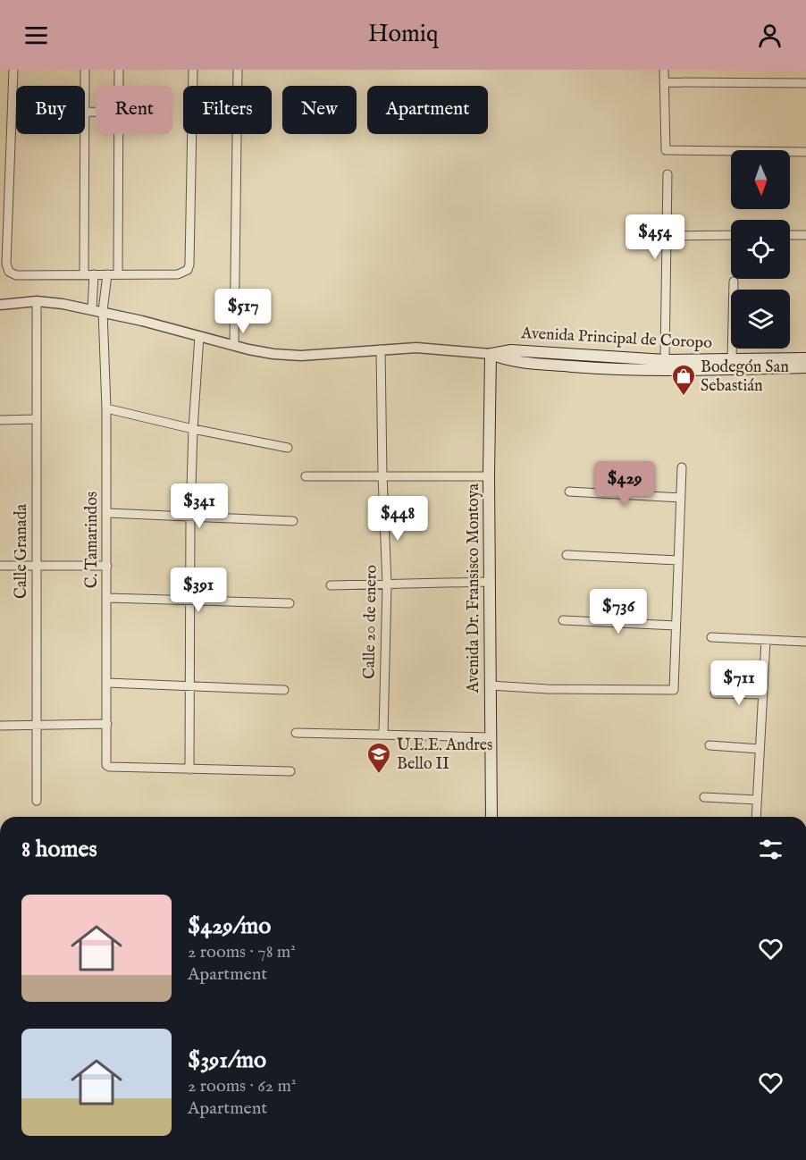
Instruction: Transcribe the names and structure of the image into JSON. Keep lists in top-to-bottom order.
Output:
{
  "streets": {
    "main road": ["Avenida Principal de Coropo", "Avenida Dr. Fransisco Montoya"],
    "street": ["C. Tamarindos", "Calle Granada", "Calle 20 de enero"]
  },
  "crossings": [
    ["Avenida Principal de Coropo", "C. Tamarindos"],
    ["Avenida Principal de Coropo", "Calle Granada"],
    ["Avenida Principal de Coropo", "Avenida Dr. Fransisco Montoya"],
    ["Avenida Principal de Coropo", "Calle 20 de enero"]
  ],
  "places": {
    "shop": ["Bodegón San Sebastián"],
    "school or university": ["U.E.E. Andres Bello II"]
  },
  "north": "bottom",
  "page": {
    "header": "Homiq",
    "chip": [
      "Buy",
      "Rent",
      "Filters",
      "New",
      "Apartment"
    ],
    "price": [
      "$454",
      "$517",
      "$429",
      "$341",
      "$448",
      "$391",
      "$736",
      "$711"
    ],
    "heading": "8 homes",
    "list": [
      {
        "name": "$429/mo",
        "note": "2 rooms · 78 m² · Apartment"
      },
      {
        "name": "$391/mo",
        "note": "2 rooms · 62 m² · Apartment"
      }
    ]
  }
}
